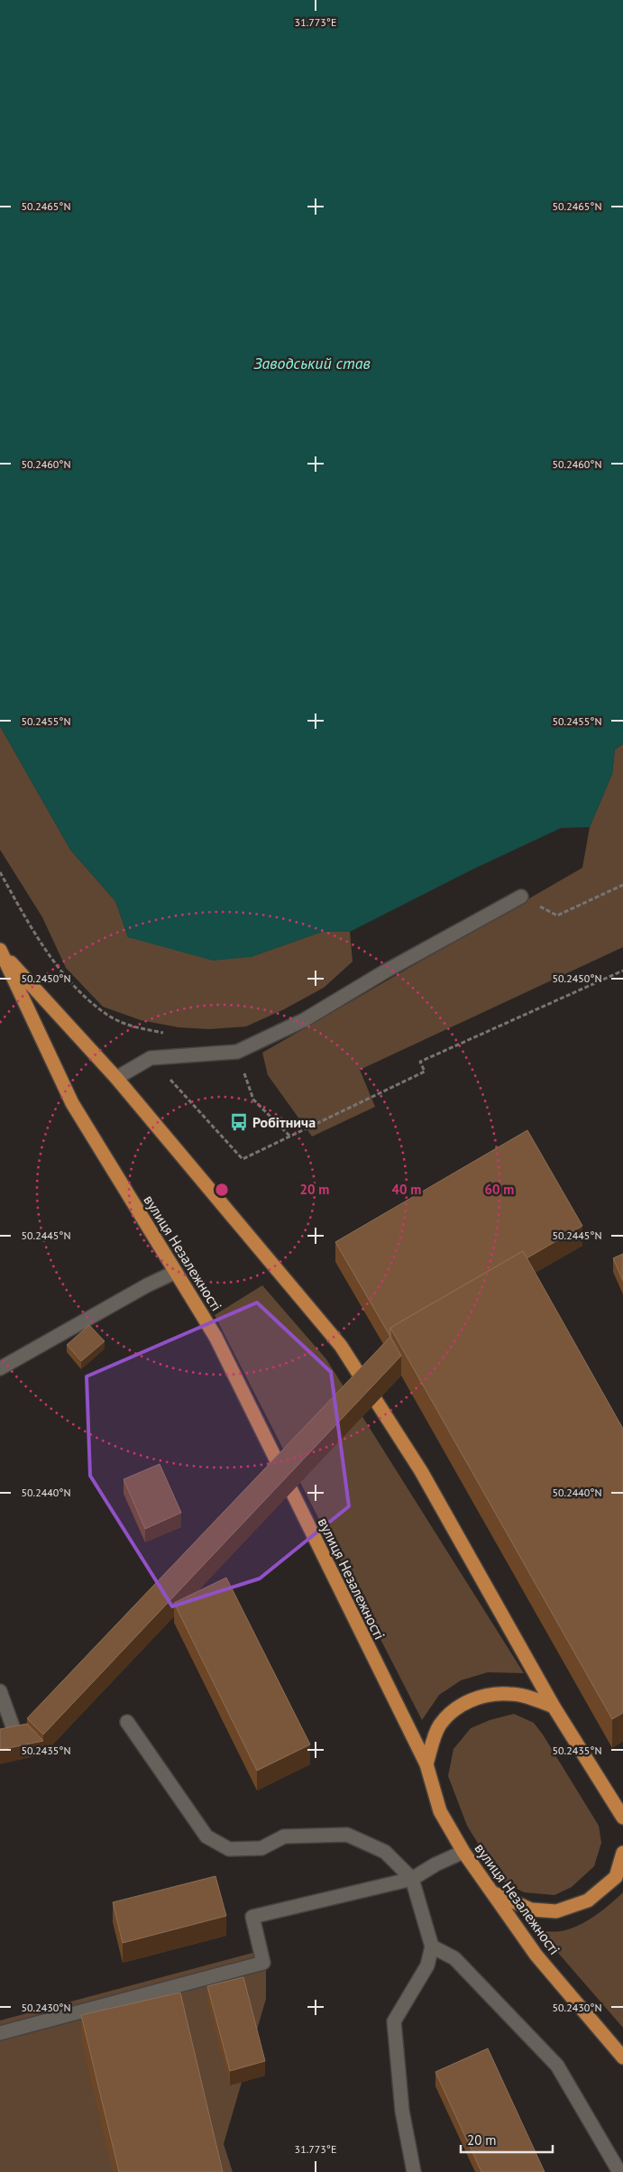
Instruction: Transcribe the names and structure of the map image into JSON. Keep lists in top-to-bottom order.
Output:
{
  "streets": {
    "main road": ["вулиця Незалежності"]
  },
  "water": ["Заводський став"],
  "places": {
    "bus stop": ["Робітнича"]
  },
  "scale_bar": "20 m",
  "coordinates": [
    "31.773°E",
    "50.2465°N",
    "50.2460°N",
    "50.2455°N",
    "50.2450°N",
    "50.2445°N",
    "50.2440°N",
    "50.2435°N",
    "50.2430°N"
  ],
  "rings": ["20 m", "40 m", "60 m"]
}
